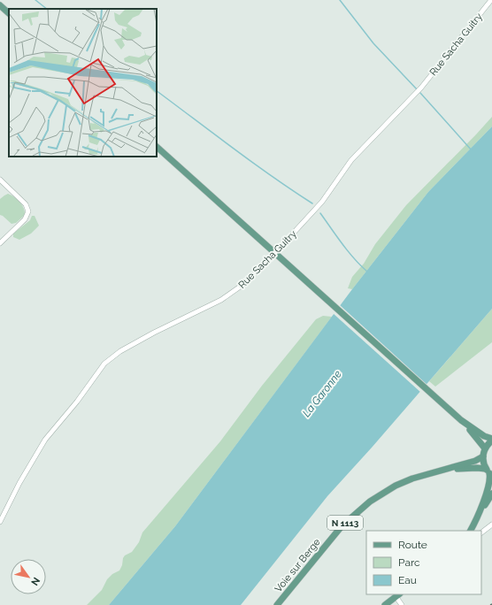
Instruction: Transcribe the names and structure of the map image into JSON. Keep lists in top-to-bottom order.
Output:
{
  "streets": {
    "main road": ["N 1113", "Voie sur Berge"],
    "street": ["Rue Sacha Guitry"]
  },
  "crossings": [
    ["N 1113", "Voie sur Berge"]
  ],
  "water": ["La Garonne"],
  "legend": ["Route", "Parc", "Eau"],
  "north": "bottom right"
}
